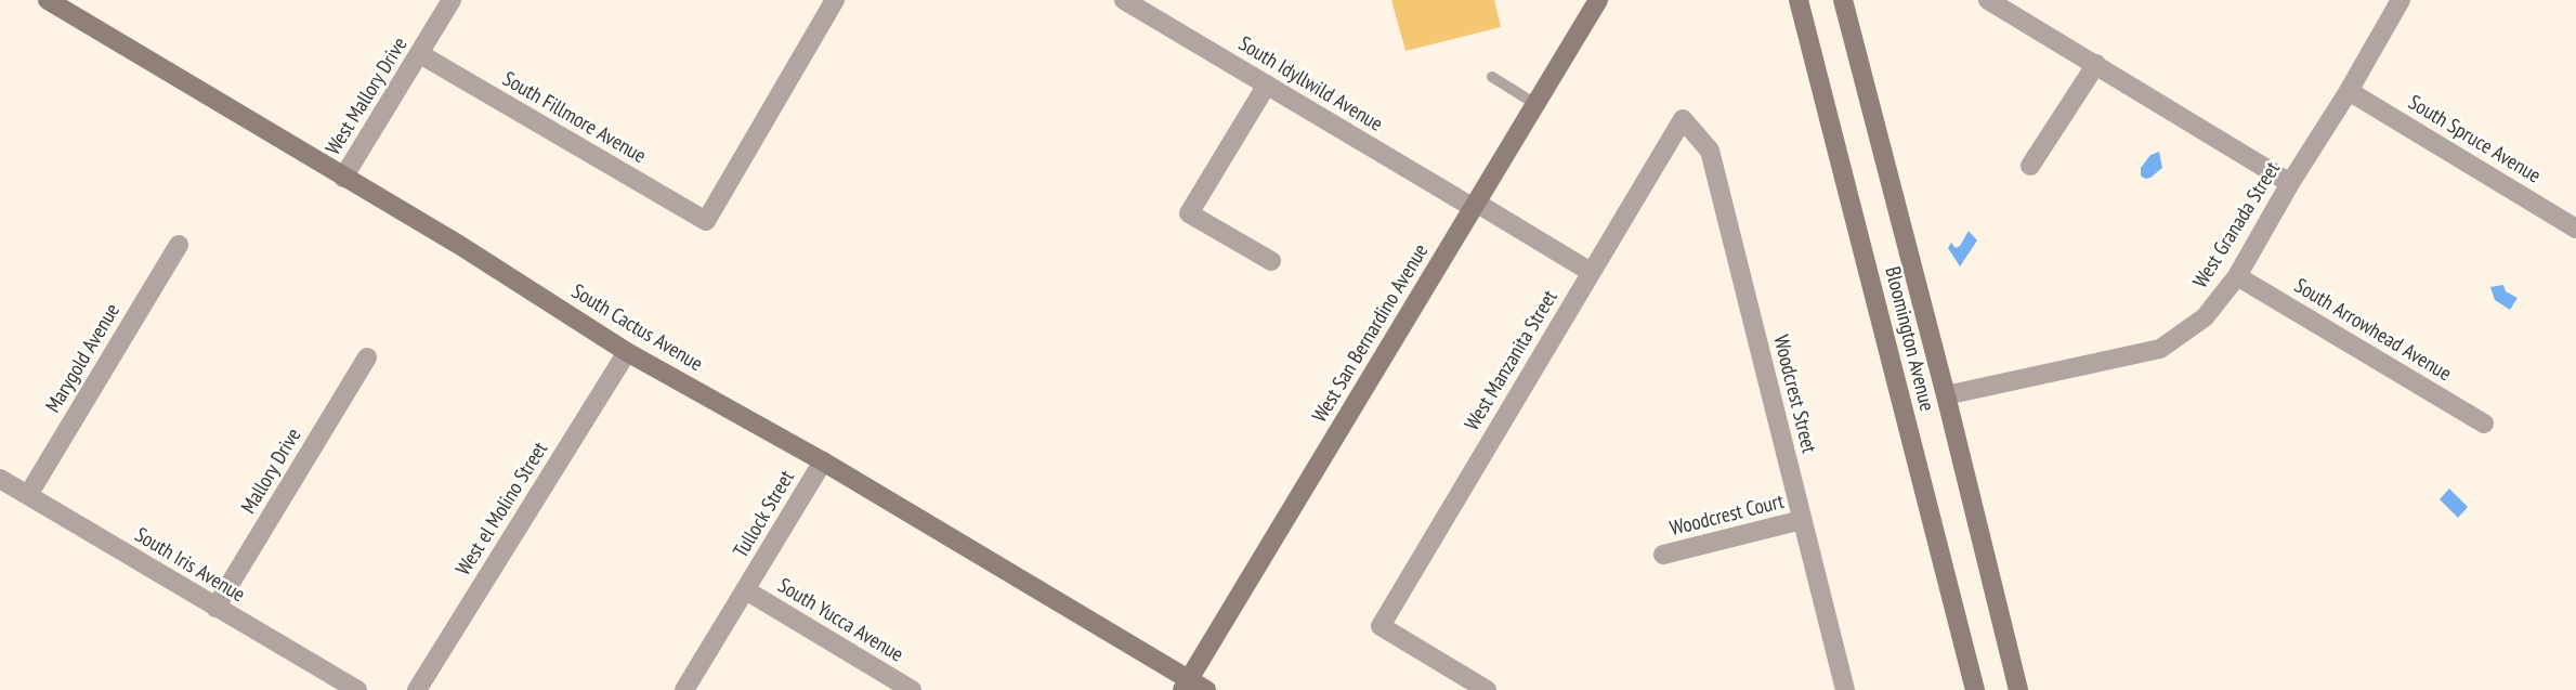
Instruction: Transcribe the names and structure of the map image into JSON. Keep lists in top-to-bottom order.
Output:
{
  "streets": {
    "main road": ["South Cactus Avenue", "West San Bernardino Avenue", "Bloomington Avenue"],
    "street": [
      "South Idyllwild Avenue",
      "West Mallory Drive",
      "South Fillmore Avenue",
      "South Spruce Avenue",
      "West Granada Street",
      "South Arrowhead Avenue",
      "Marygold Avenue",
      "West Manzanita Street",
      "Woodcrest Street",
      "Mallory Drive",
      "West el Molino Street",
      "Tullock Street",
      "Woodcrest Court",
      "South Iris Avenue",
      "South Yucca Avenue"
    ]
  },
  "crossings": [
    ["South Idyllwild Avenue", "West San Bernardino Avenue"],
    ["South Idyllwild Avenue", "West Manzanita Street"],
    ["West Mallory Drive", "South Fillmore Avenue"],
    ["West Mallory Drive", "South Cactus Avenue"],
    ["South Spruce Avenue", "West Granada Street"],
    ["West Granada Street", "South Arrowhead Avenue"],
    ["West Granada Street", "Bloomington Avenue"],
    ["South Cactus Avenue", "West San Bernardino Avenue"],
    ["South Cactus Avenue", "West el Molino Street"],
    ["South Cactus Avenue", "Tullock Street"],
    ["Marygold Avenue", "South Iris Avenue"],
    ["West Manzanita Street", "Woodcrest Street"],
    ["Woodcrest Street", "Woodcrest Court"],
    ["Mallory Drive", "South Iris Avenue"],
    ["Tullock Street", "South Yucca Avenue"]
  ]
}
